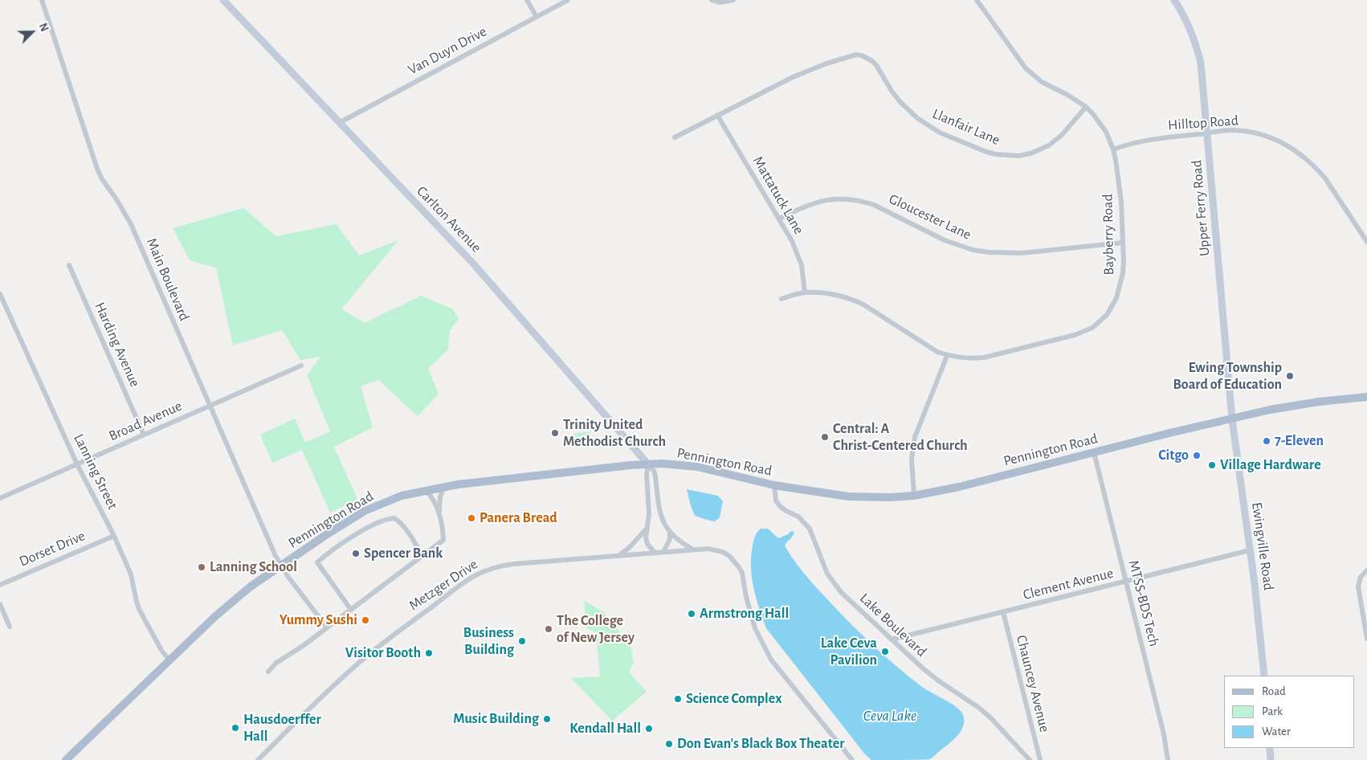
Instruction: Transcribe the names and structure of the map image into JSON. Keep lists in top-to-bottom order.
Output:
{
  "streets": {
    "main road": [
      "Upper Ferry Road",
      "Carlton Avenue",
      "Pennington Road",
      "Ewingville Road"
    ],
    "street": [
      "Van Duyn Drive",
      "Hilltop Road",
      "Llanfair Lane",
      "Mattatuck Lane",
      "Gloucester Lane",
      "Bayberry Road",
      "Main Boulevard",
      "Harding Avenue",
      "Broad Avenue",
      "Lanning Street",
      "Dorset Drive",
      "Clement Avenue",
      "Metzger Drive",
      "MTSS-BDS Tech",
      "Lake Boulevard",
      "Chauncey Avenue"
    ]
  },
  "crossings": [
    ["Van Duyn Drive", "Carlton Avenue"],
    ["Hilltop Road", "Upper Ferry Road"],
    ["Hilltop Road", "Bayberry Road"],
    ["Llanfair Lane", "Mattatuck Lane"],
    ["Llanfair Lane", "Bayberry Road"],
    ["Mattatuck Lane", "Gloucester Lane"],
    ["Mattatuck Lane", "Bayberry Road"],
    ["Upper Ferry Road", "Pennington Road"],
    ["Upper Ferry Road", "Ewingville Road"],
    ["Gloucester Lane", "Bayberry Road"],
    ["Carlton Avenue", "Pennington Road"],
    ["Main Boulevard", "Broad Avenue"],
    ["Main Boulevard", "Pennington Road"],
    ["Harding Avenue", "Broad Avenue"],
    ["Broad Avenue", "Lanning Street"],
    ["Pennington Road", "Lanning Street"],
    ["Pennington Road", "Ewingville Road"],
    ["Pennington Road", "MTSS-BDS Tech"],
    ["Pennington Road", "Lake Boulevard"],
    ["Lanning Street", "Dorset Drive"],
    ["Ewingville Road", "Clement Avenue"],
    ["Clement Avenue", "MTSS-BDS Tech"],
    ["Clement Avenue", "Lake Boulevard"],
    ["Clement Avenue", "Chauncey Avenue"]
  ],
  "water": ["Ceva Lake"],
  "places": [
    "Ewing Township Board of Education",
    "Trinity United Methodist Church",
    "Central: A Christ-Centered Church",
    "7-Eleven",
    "Citgo",
    "Village Hardware",
    "Panera Bread",
    "Spencer Bank",
    "Lanning School",
    "Armstrong Hall",
    "Yummy Sushi",
    "The College of New Jersey",
    "Business Building",
    "Lake Ceva Pavilion",
    "Visitor Booth",
    "Science Complex",
    "Music Building",
    "Hausdoerffer Hall",
    "Kendall Hall",
    "Don Evan's Black Box Theater"
  ],
  "legend": ["Road", "Park", "Water"],
  "north": "top right"
}
